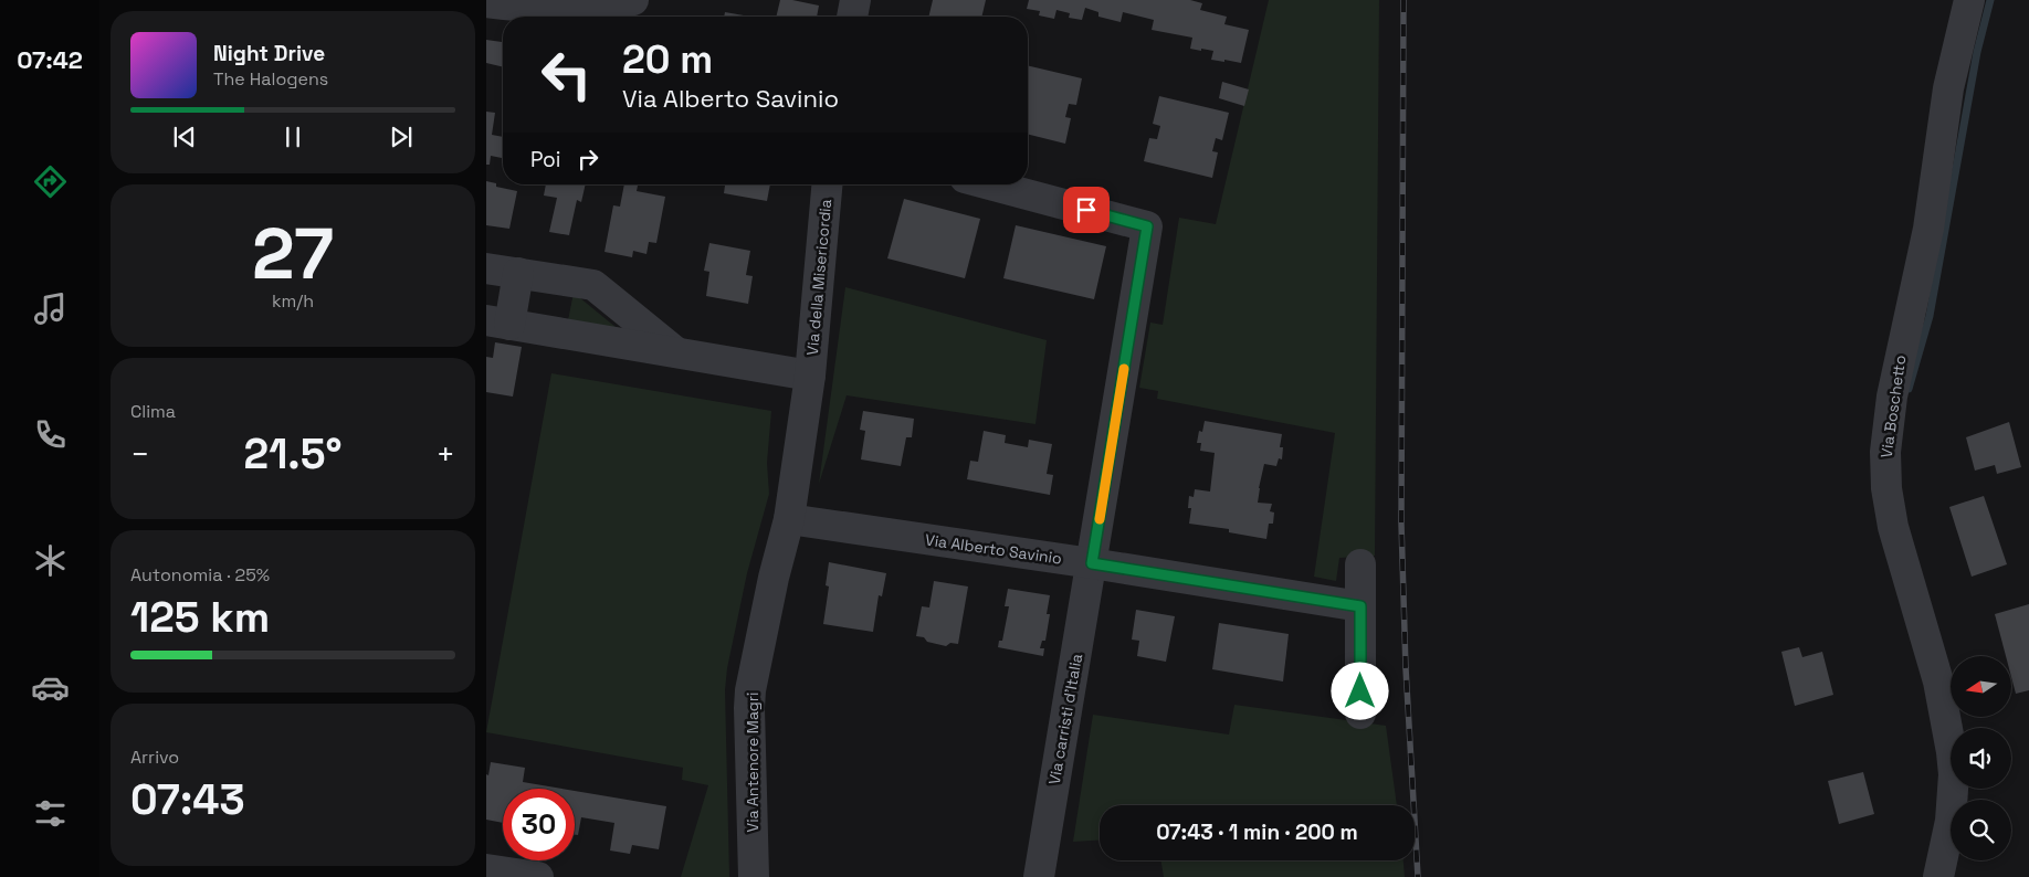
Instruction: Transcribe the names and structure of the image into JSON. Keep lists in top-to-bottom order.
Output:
{
  "streets": {
    "street": [
      "Via della Misericordia",
      "Via Boschetto",
      "Via Alberto Savinio",
      "Via carristi d'Italia",
      "Via Antenore Magri"
    ]
  },
  "crossings": [
    ["Via della Misericordia", "Via Alberto Savinio"],
    ["Via della Misericordia", "Via Antenore Magri"],
    ["Via Alberto Savinio", "Via carristi d'Italia"],
    ["Via Alberto Savinio", "Via Antenore Magri"]
  ],
  "north": "left",
  "page": {
    "tabs": "07:42",
    "turn": ["20 m", "Via Alberto Savinio"],
    "song": ["Night Drive", "The Halogens"],
    "then": "Poi",
    "tile": [
      ["27", "km/h"],
      "Clima",
      ["Autonomia · 25%", "125 km"],
      ["Arrivo", "07:43"]
    ],
    "heat": ["−", "21.5°", "+"],
    "limit": "30",
    "trip": "07:43 · 1 min · 200 m"
  }
}
